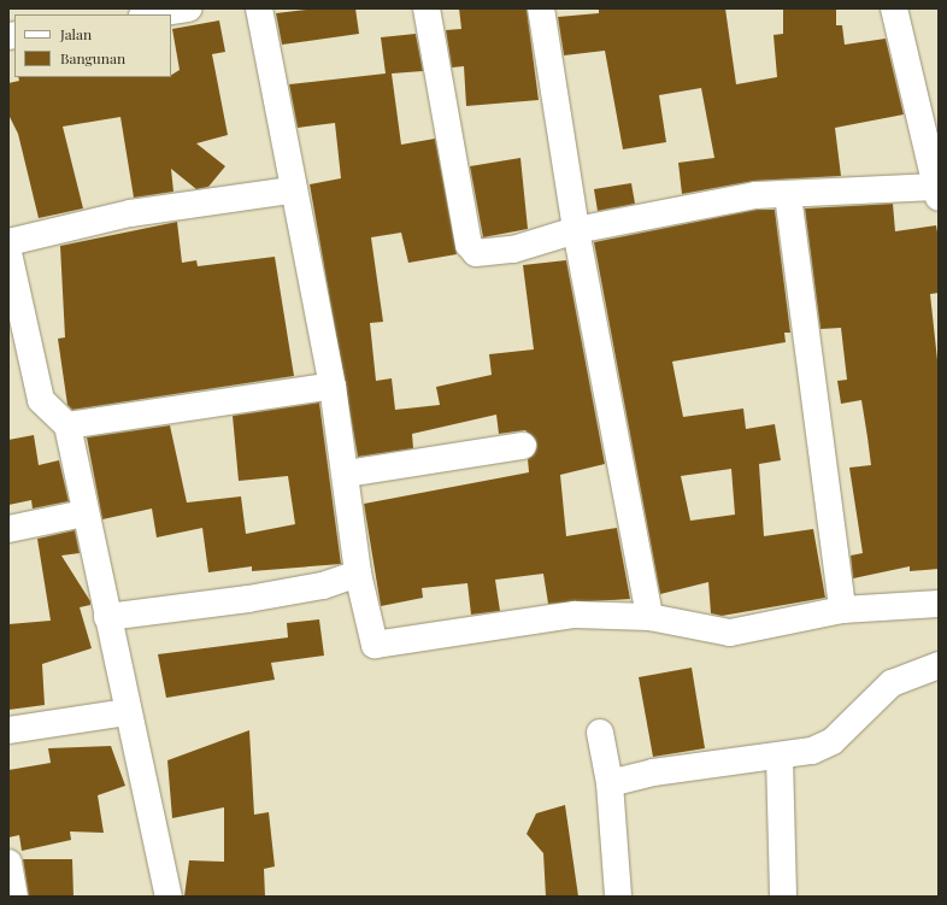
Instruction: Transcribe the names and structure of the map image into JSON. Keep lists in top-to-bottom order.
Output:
{
  "legend": ["Jalan", "Bangunan"]
}
